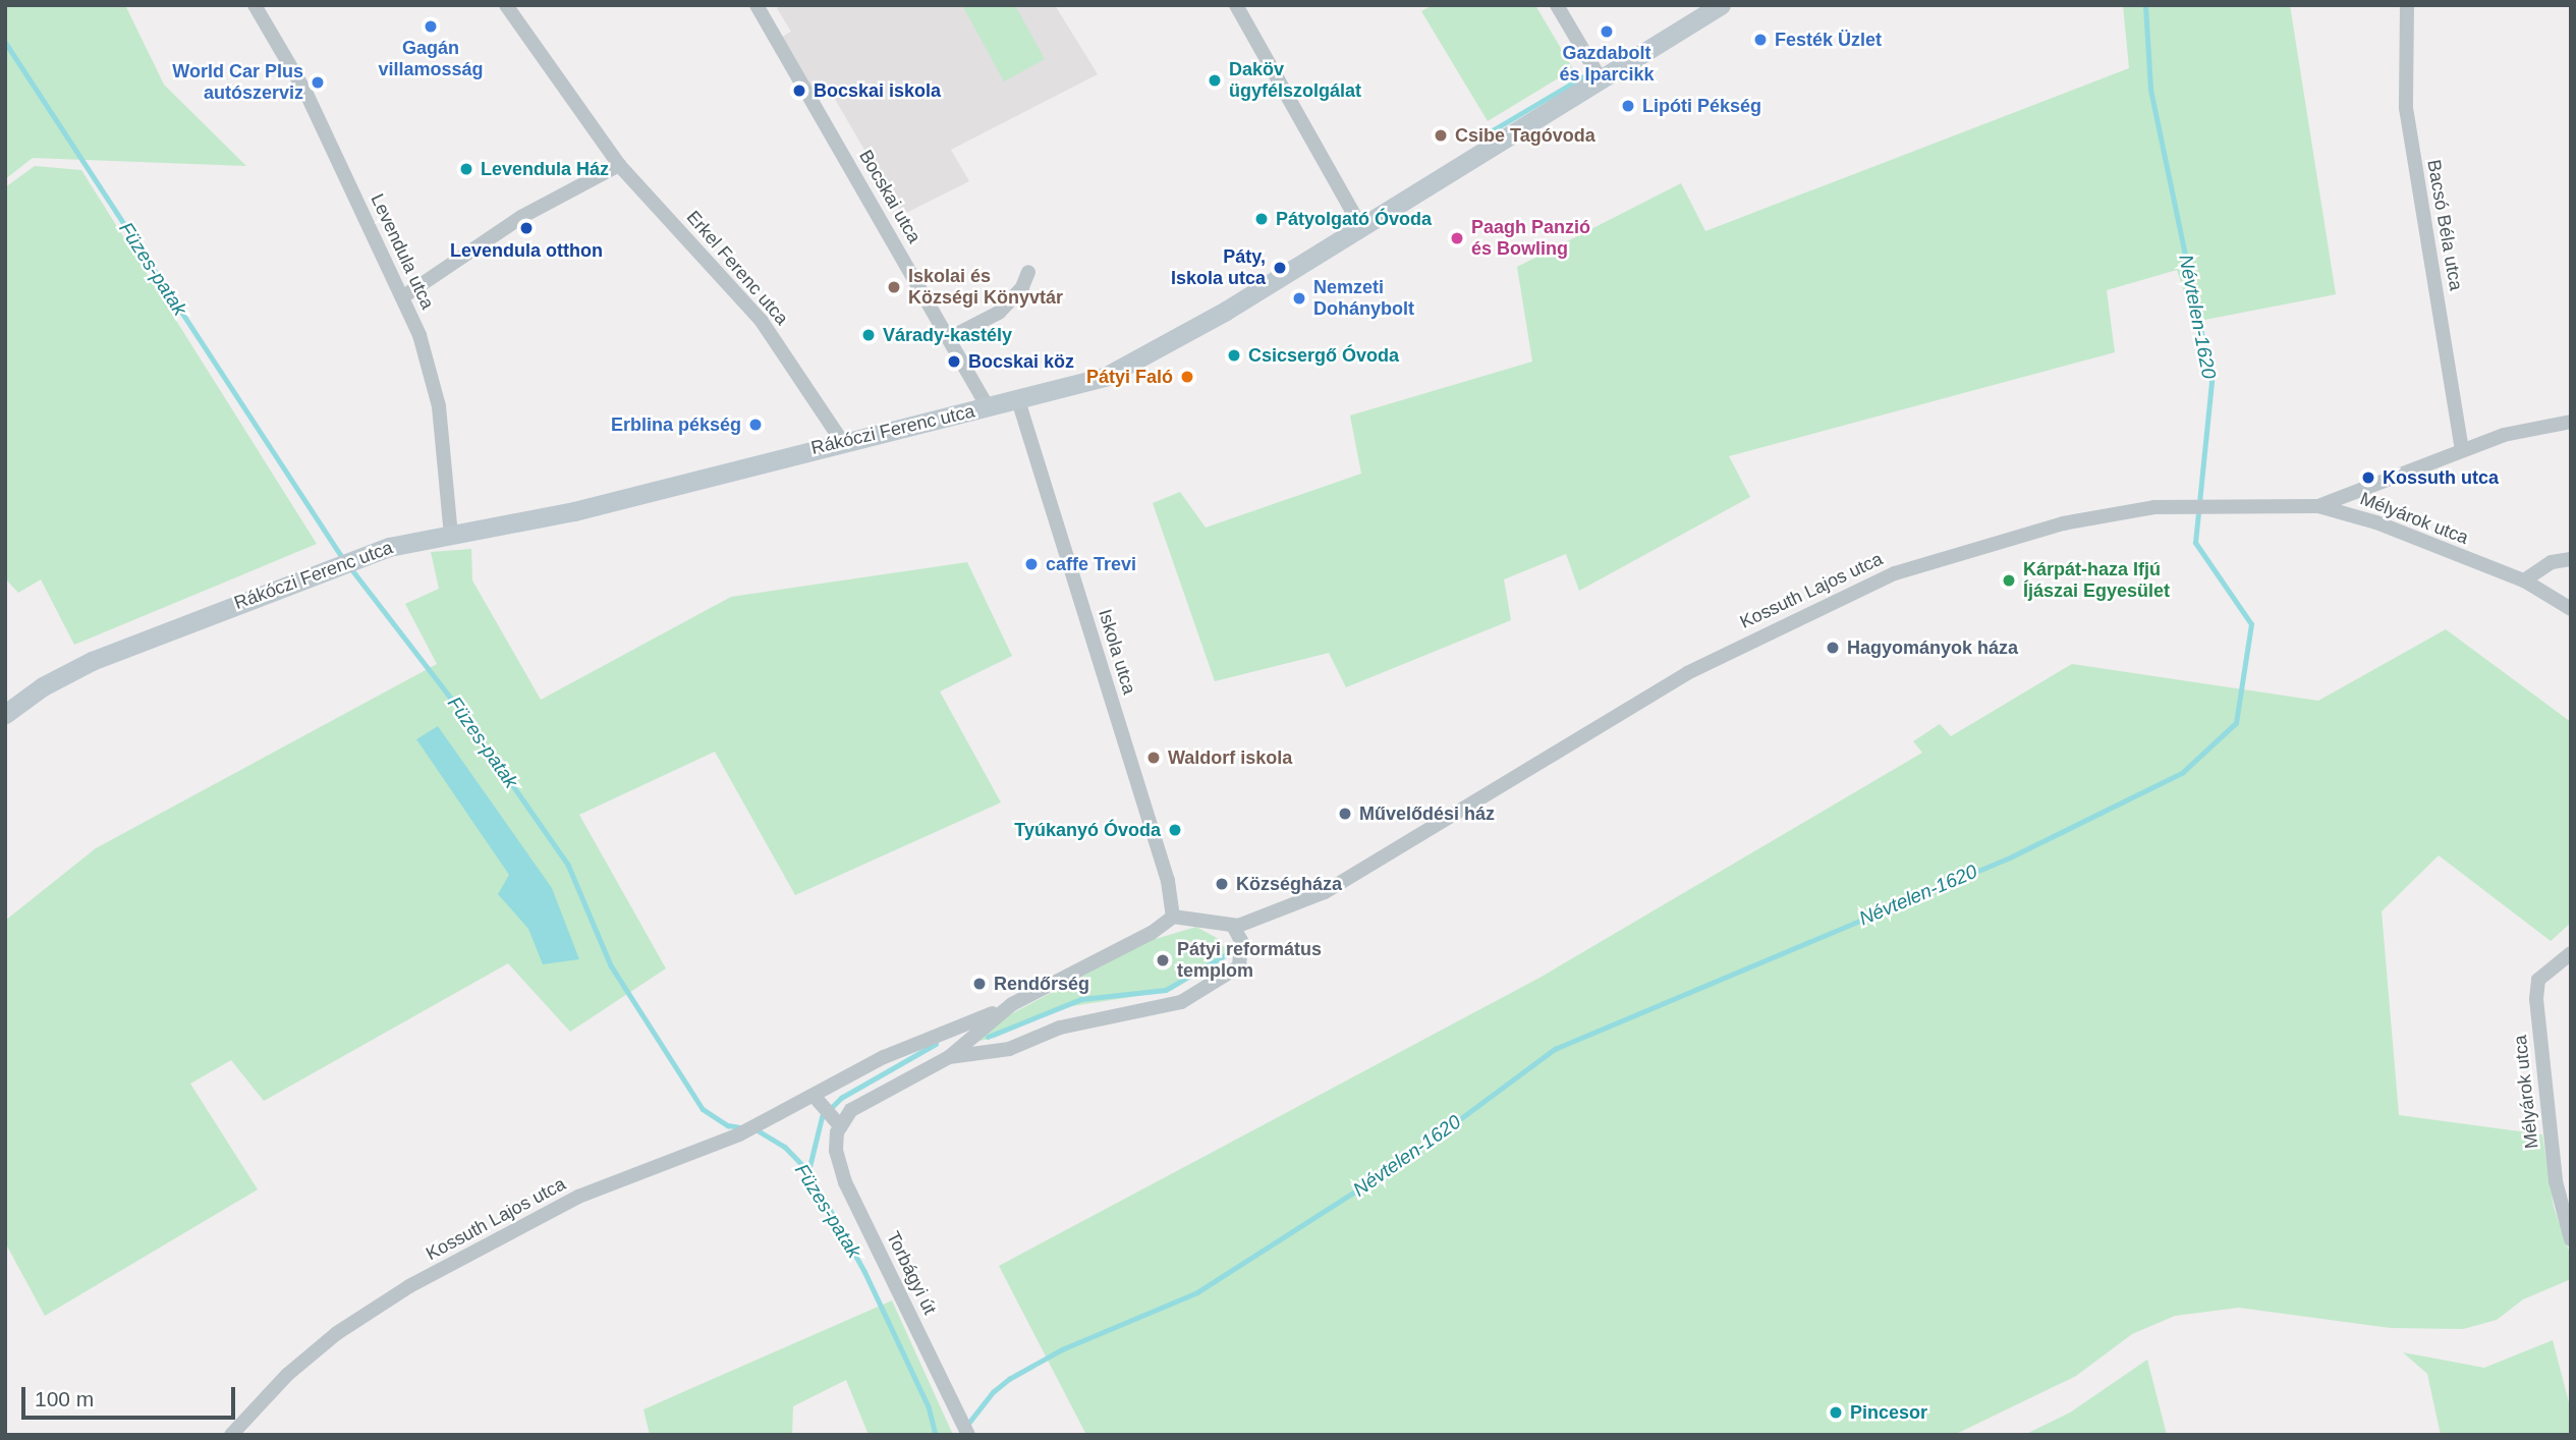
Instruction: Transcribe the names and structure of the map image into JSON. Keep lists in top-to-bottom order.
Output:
{
  "streets": {
    "main road": ["Rákóczi Ferenc utca"],
    "street": [
      "Bocskai utca",
      "Bacsó Béla utca",
      "Levendula utca",
      "Erkel Ferenc utca",
      "Mélyárok utca",
      "Kossuth Lajos utca",
      "Iskola utca",
      "Torbágyi út"
    ]
  },
  "crossings": [
    ["Bocskai utca", "Rákóczi Ferenc utca"],
    ["Bacsó Béla utca", "Kossuth Lajos utca"],
    ["Levendula utca", "Rákóczi Ferenc utca"],
    ["Erkel Ferenc utca", "Rákóczi Ferenc utca"],
    ["Rákóczi Ferenc utca", "Iskola utca"],
    ["Mélyárok utca", "Kossuth Lajos utca"],
    ["Kossuth Lajos utca", "Iskola utca"],
    ["Kossuth Lajos utca", "Torbágyi út"]
  ],
  "water": ["Füzes-patak", "Névtelen-1620"],
  "places": [
    "Gagán villamosság",
    "Gazdabolt és Iparcikk",
    "Festék Üzlet",
    "Daköv ügyfélszolgálat",
    "World Car Plus autószerviz",
    "Bocskai iskola",
    "Lipóti Pékség",
    "Csibe Tagóvoda",
    "Levendula Ház",
    "Pátyolgató Óvoda",
    "Levendula otthon",
    "Paagh Panzió és Bowling",
    "Páty, Iskola utca",
    "Iskolai és Községi Könyvtár",
    "Nemzeti Dohánybolt",
    "Várady-kastély",
    "Csicsergő Óvoda",
    "Bocskai köz",
    "Pátyi Faló",
    "Erblina pékség",
    "Kossuth utca",
    "caffe Trevi",
    "Kárpát-haza Ifjú Íjászai Egyesület",
    "Hagyományok háza",
    "Waldorf iskola",
    "Művelődési ház",
    "Tyúkanyó Óvoda",
    "Községháza",
    "Pátyi református templom",
    "Rendőrség",
    "Pincesor"
  ],
  "scale_bar": "100 m"
}
